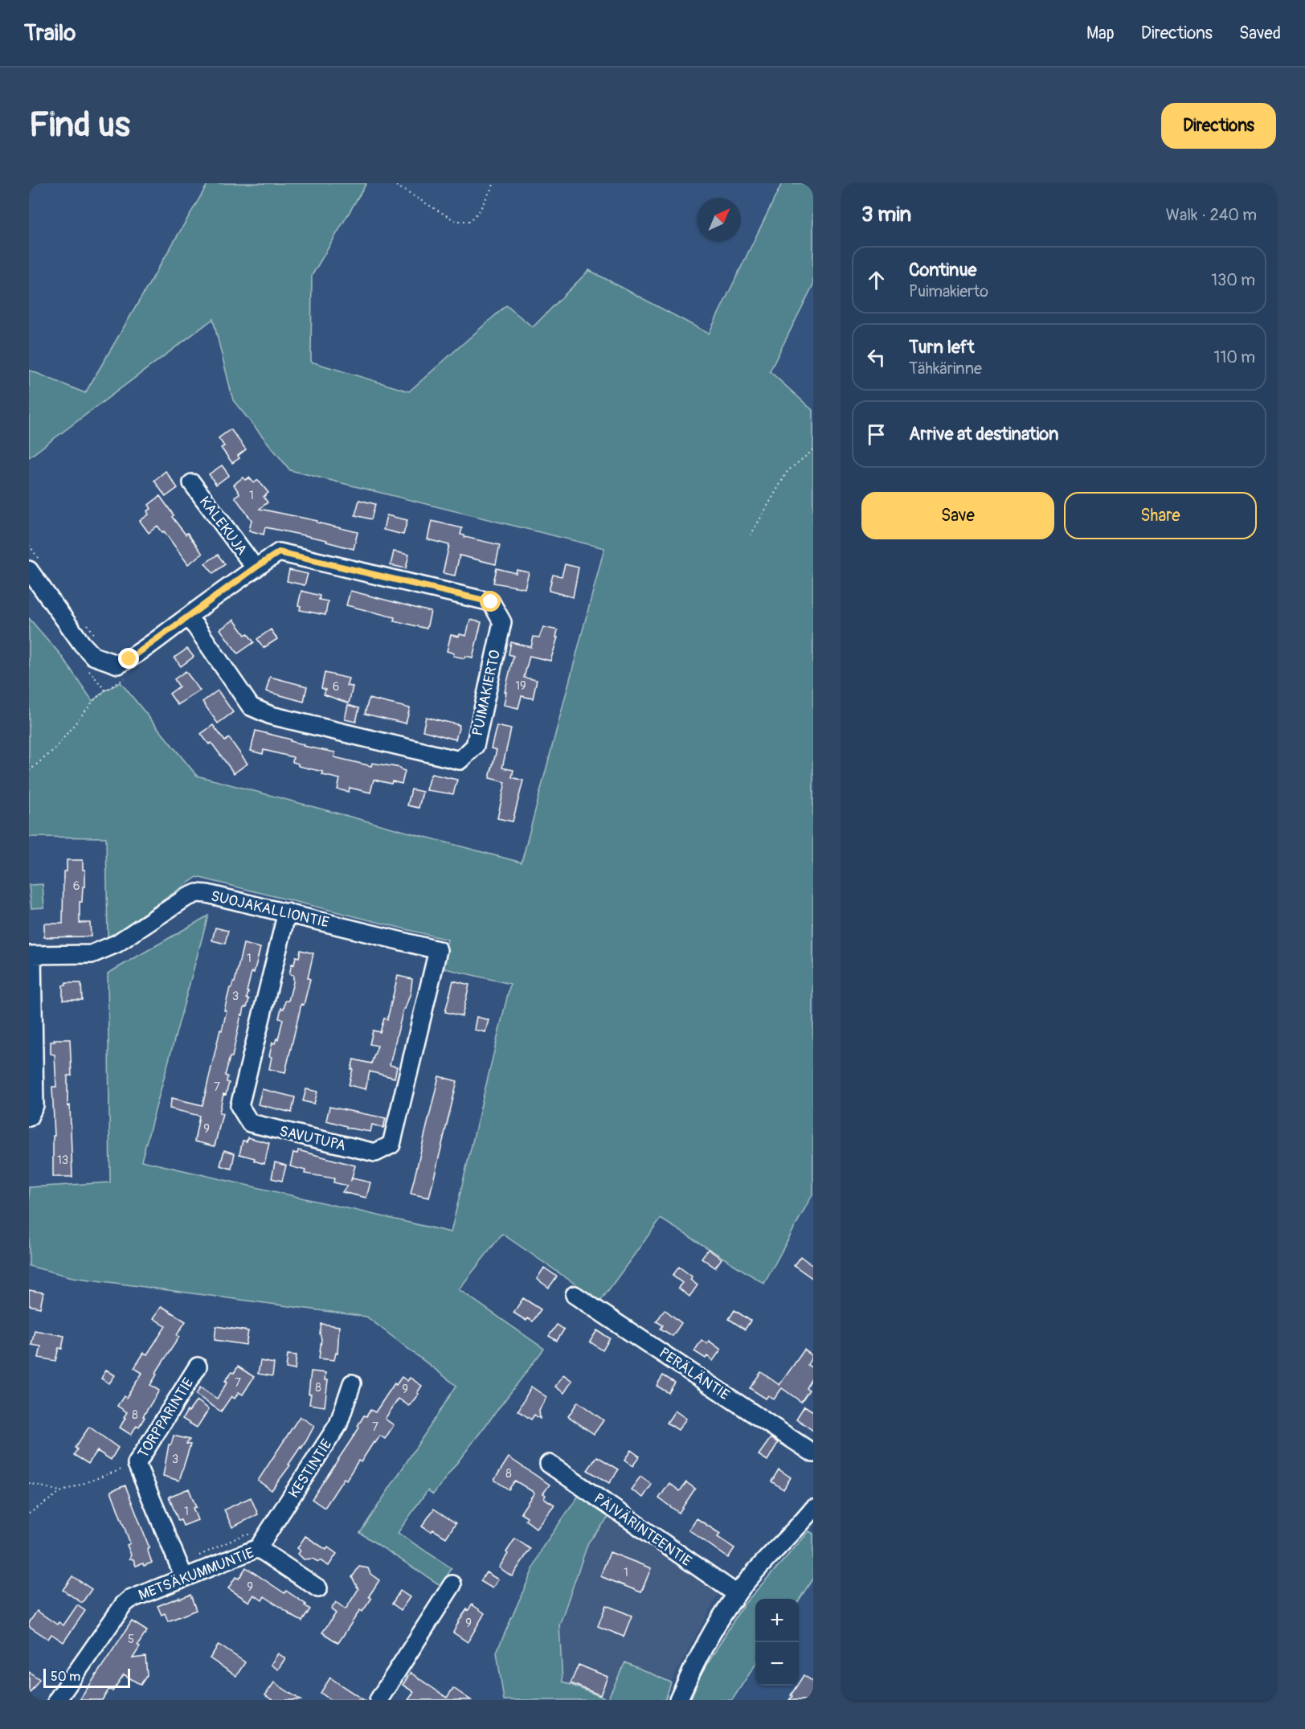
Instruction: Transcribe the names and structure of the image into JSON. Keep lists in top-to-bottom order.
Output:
{
  "streets": {
    "street": [
      "KALEKUJA",
      "PUIMAKIERTO",
      "SUOJAKALLIONTIE",
      "SAVUTUPA",
      "PERÄLÄNTIE",
      "TORPPARINTIE",
      "KESTINTIE",
      "PÄIVÄRINTEENTIE",
      "METSÄKUMMUNTIE"
    ]
  },
  "crossings": [
    ["KALEKUJA", "PUIMAKIERTO"],
    ["SUOJAKALLIONTIE", "SAVUTUPA"],
    ["TORPPARINTIE", "METSÄKUMMUNTIE"],
    ["KESTINTIE", "METSÄKUMMUNTIE"]
  ],
  "house_numbers": [
    "1",
    "19",
    "6",
    "6",
    "1",
    "3",
    "7",
    "9",
    "13",
    "7",
    "8",
    "9",
    "8",
    "7",
    "3",
    "8",
    "1",
    "1",
    "9",
    "9",
    "5"
  ],
  "scale_bar": "50 m",
  "north": "top right",
  "page": {
    "header": "Trailo",
    "nav": ["Map", "Directions", "Saved"],
    "buttons": [
      "Directions",
      ["Save", "Share"]
    ],
    "title": "Find us",
    "heading": ["3 min", "Walk · 240 m"],
    "list": [
      ["Continue", "Puimakierto", "130 m"],
      ["Turn left", "Tähkärinne", "110 m"],
      "Arrive at destination"
    ],
    "map_buttons": ["+", "−"],
    "scale": "50 m"
  }
}
